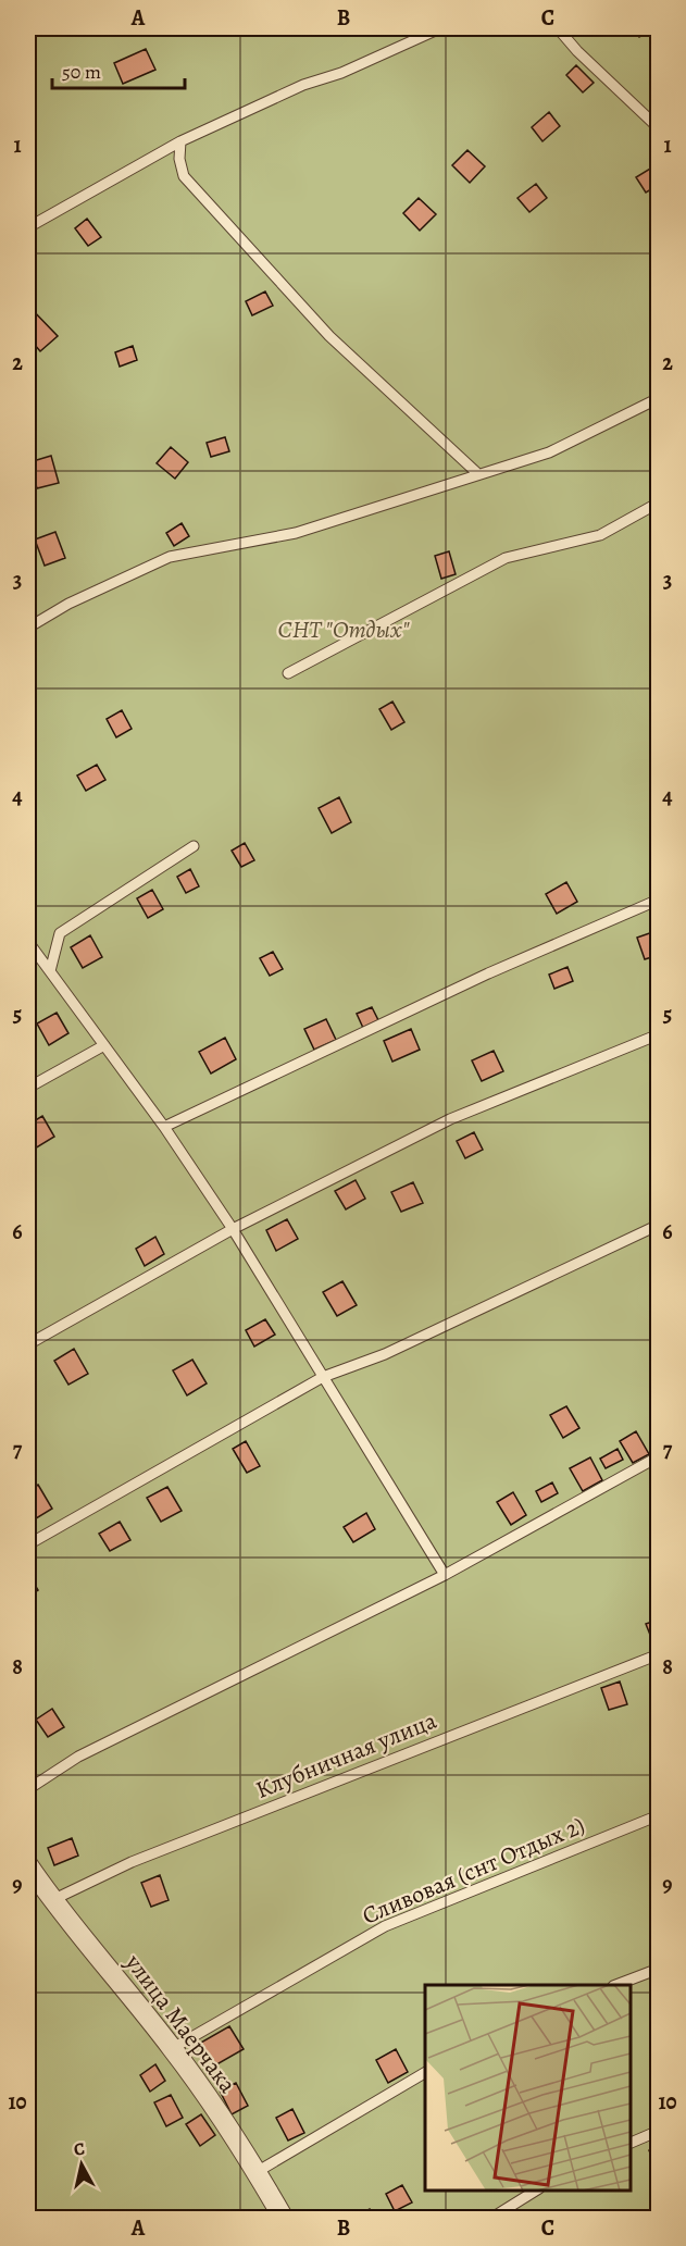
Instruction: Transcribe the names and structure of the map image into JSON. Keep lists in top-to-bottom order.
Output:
{
  "streets": {
    "street": ["улица Маерчака"],
    "lane": ["Клубничная улица", "Сливовая (снт Отдых 2)"]
  },
  "crossings": [
    ["Клубничная улица", "улица Маерчака"],
    ["Сливовая (снт Отдых 2)", "улица Маерчака"]
  ],
  "parks": ["СНТ \"Отдых\""],
  "scale_bar": "50 m",
  "north": "top",
  "grid": {
    "columns": ["A", "B", "C"],
    "rows": [
      "1",
      "2",
      "3",
      "4",
      "5",
      "6",
      "7",
      "8",
      "9",
      "10"
    ]
  }
}
